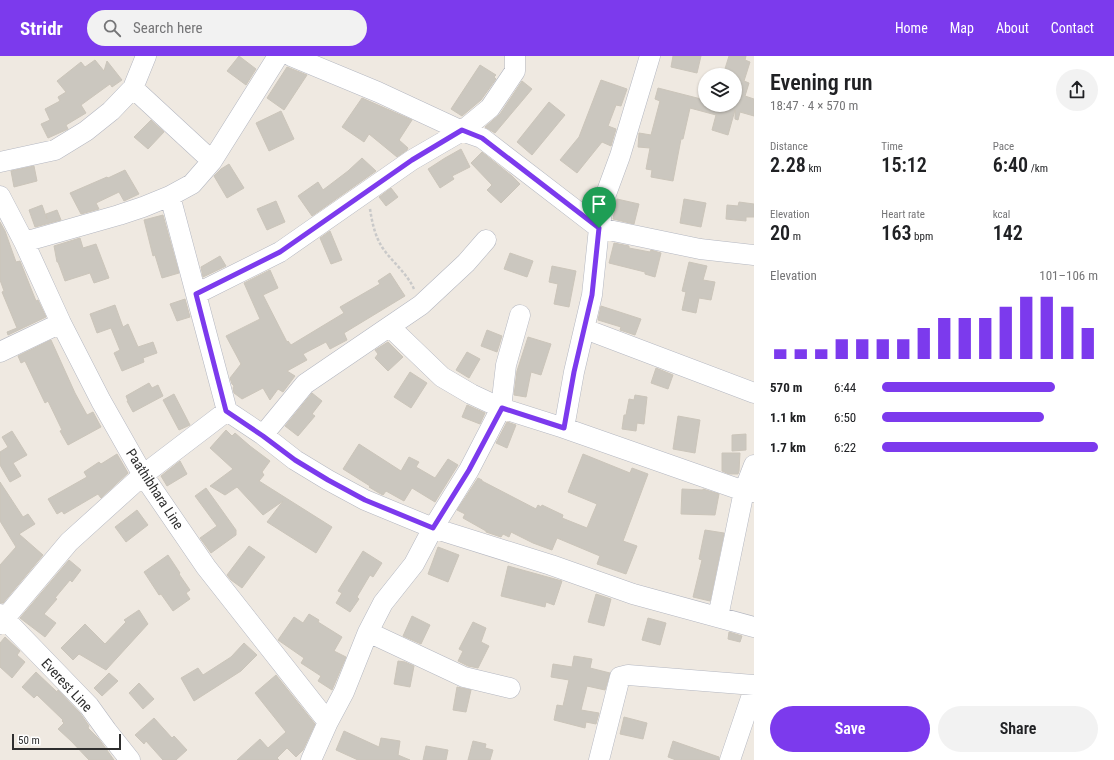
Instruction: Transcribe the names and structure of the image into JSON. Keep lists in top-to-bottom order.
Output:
{
  "streets": {
    "street": ["Paathibhara Line", "Everest Line"]
  },
  "scale_bar": "50 m",
  "page": {
    "header": "Stridr",
    "search": "Search here",
    "nav": [
      "Home",
      "Map",
      "About",
      "Contact"
    ],
    "heading": ["Evening run", "18:47 · 4 × 570 m"],
    "stats": [
      ["Distance", "2.28 km"],
      ["Time", "15:12"],
      ["Pace", "6:40 /km"],
      ["Elevation", "20 m"],
      ["Heart rate", "163 bpm"],
      ["kcal", "142"]
    ],
    "chart": ["Elevation", "101–106 m"],
    "list": [
      {
        "name": "570 m",
        "note": "6:44"
      },
      {
        "name": "1.1 km",
        "note": "6:50"
      },
      {
        "name": "1.7 km",
        "note": "6:22"
      }
    ],
    "buttons": ["Save", "Share"],
    "scale": "50 m"
  }
}
